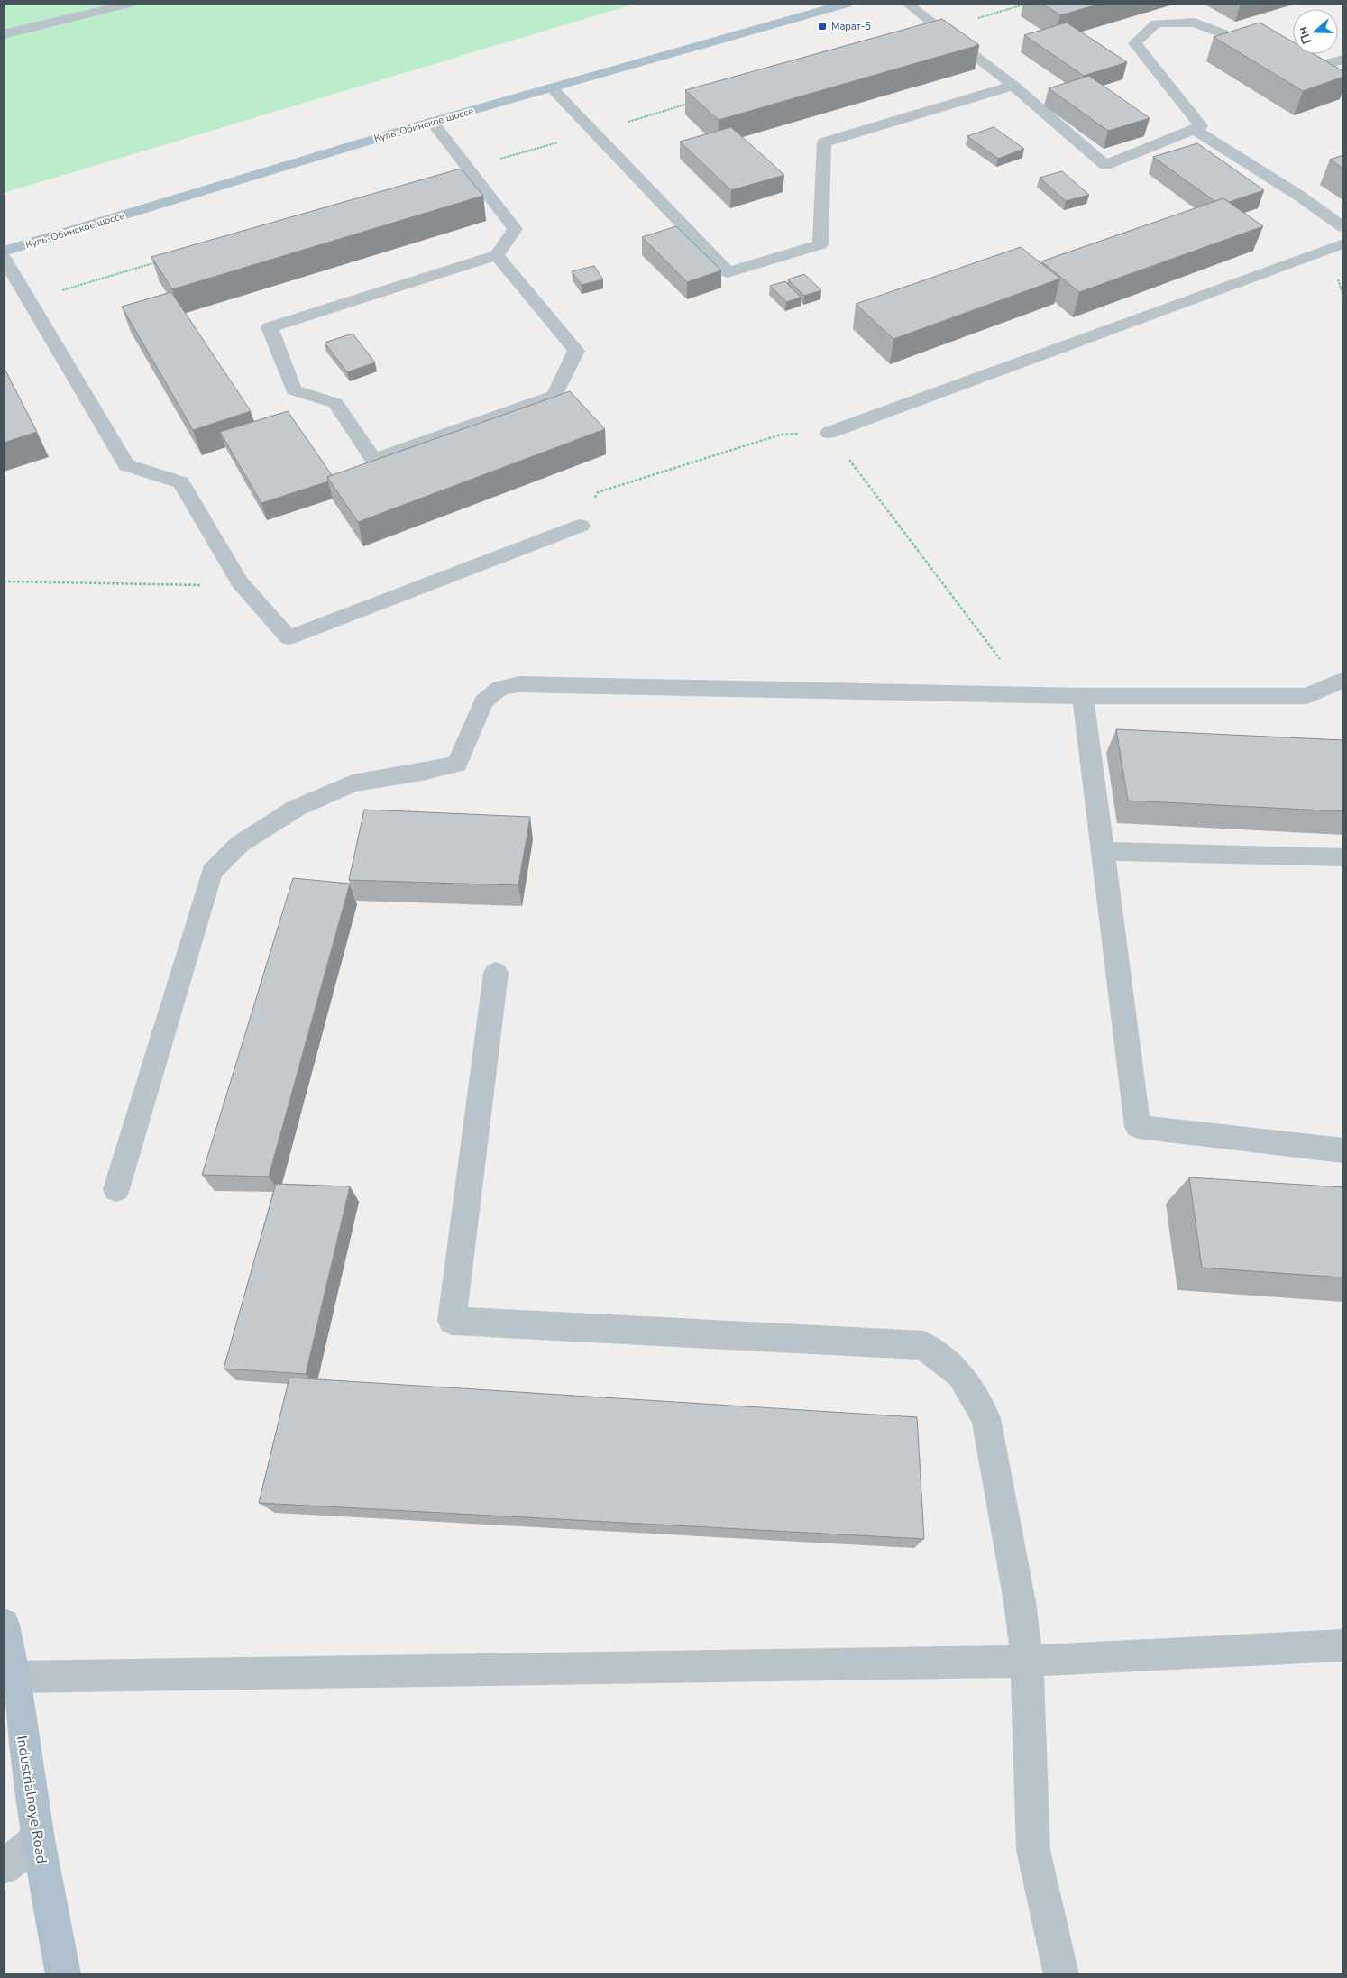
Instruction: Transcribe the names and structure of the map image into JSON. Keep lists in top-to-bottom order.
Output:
{
  "streets": {
    "main road": ["Куль-Обинское шоссе", "Industrialnoye Road"]
  },
  "places": {
    "transit": ["Марат-5"]
  },
  "north": "left"
}
